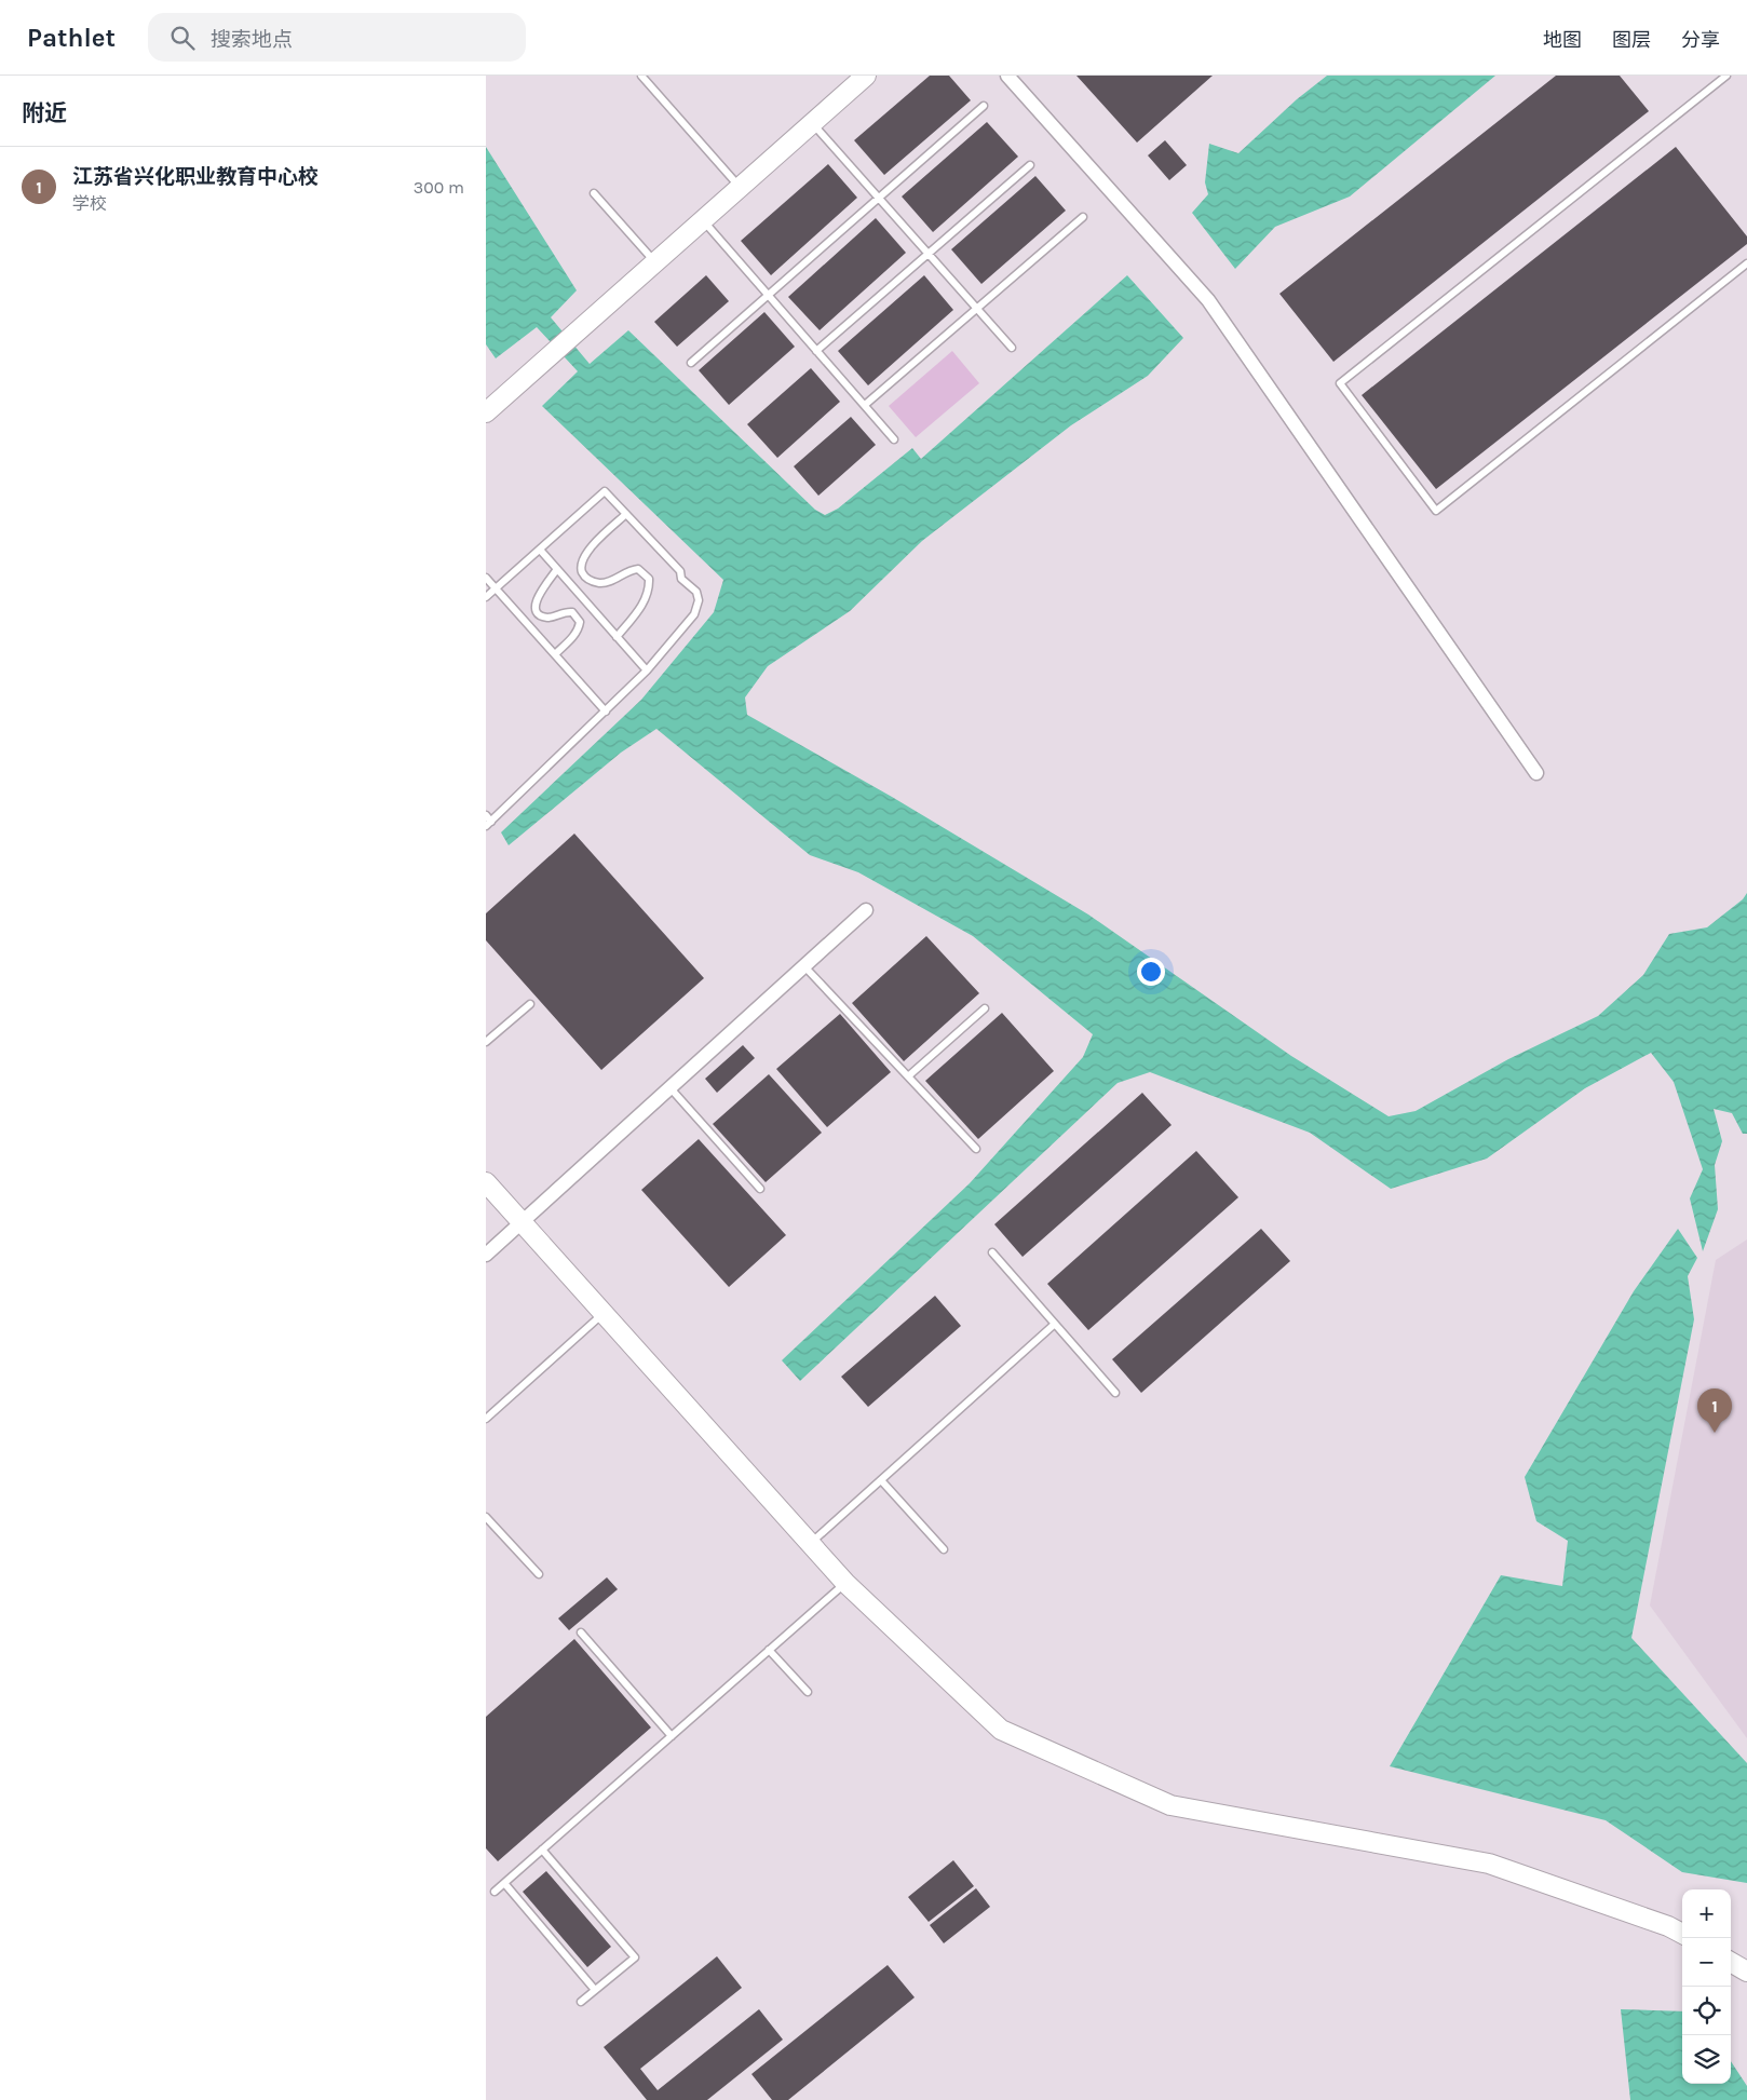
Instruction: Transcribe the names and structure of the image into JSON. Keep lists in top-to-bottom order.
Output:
{
  "page": {
    "header": "Pathlet",
    "search": "搜索地点",
    "nav": ["地图", "图层", "分享"],
    "heading": "附近",
    "list": [
      {
        "mark": "1",
        "name": "江苏省兴化职业教育中心校",
        "note": "学校",
        "value": "300 m"
      }
    ],
    "pins": "1",
    "map_buttons": ["+", "−"]
  }
}
